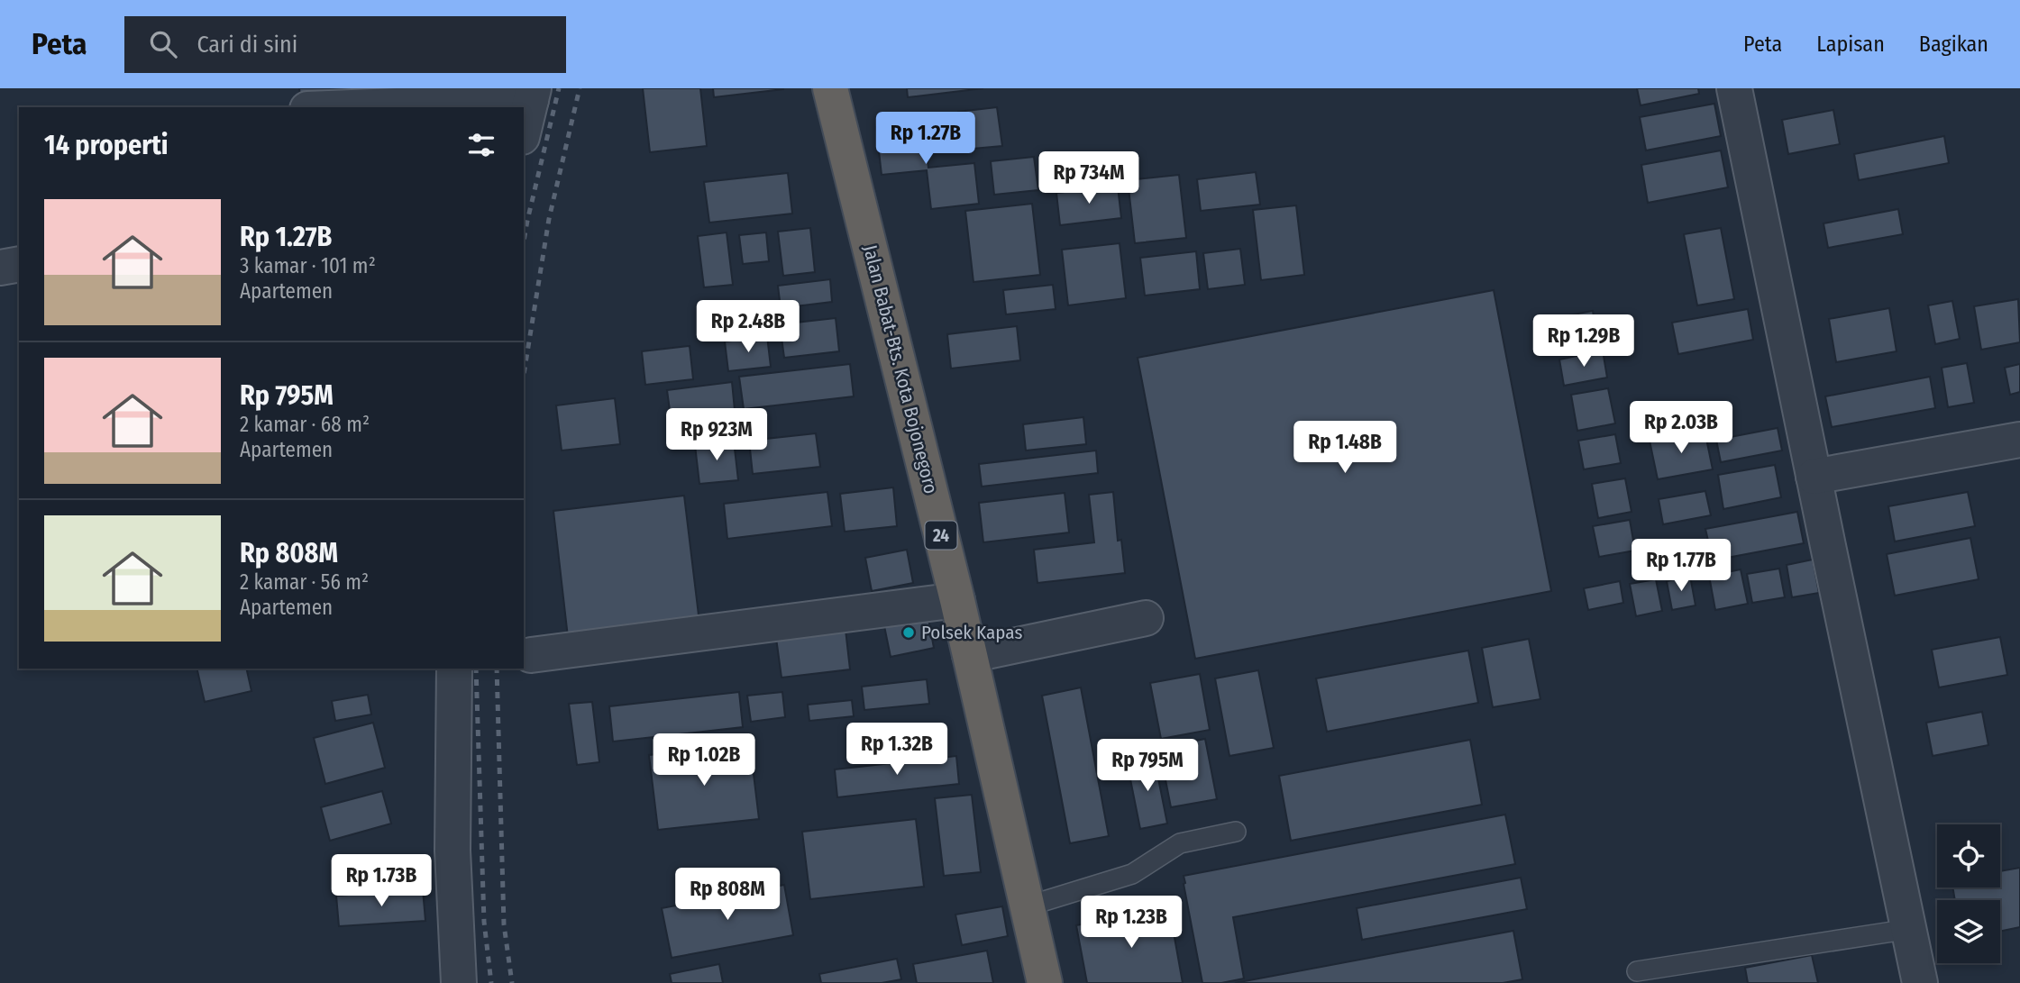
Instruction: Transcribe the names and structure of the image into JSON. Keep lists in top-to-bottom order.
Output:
{
  "streets": {
    "highway": ["Jalan Babat-Bts. Kota Bojonegoro", "24"]
  },
  "places": ["Polsek Kapas"],
  "page": {
    "header": "Peta",
    "search": "Cari di sini",
    "nav": ["Peta", "Lapisan", "Bagikan"],
    "heading": "14 properti",
    "price": [
      "Rp 1.27B",
      "Rp 734M",
      "Rp 2.48B",
      "Rp 1.29B",
      "Rp 2.03B",
      "Rp 923M",
      "Rp 1.48B",
      "Rp 1.77B",
      "Rp 1.32B",
      "Rp 1.02B",
      "Rp 795M",
      "Rp 1.73B",
      "Rp 808M",
      "Rp 1.23B"
    ],
    "list": [
      {
        "name": "Rp 1.27B",
        "note": "3 kamar · 101 m² · Apartemen"
      },
      {
        "name": "Rp 795M",
        "note": "2 kamar · 68 m² · Apartemen"
      },
      {
        "name": "Rp 808M",
        "note": "2 kamar · 56 m² · Apartemen"
      }
    ]
  }
}
